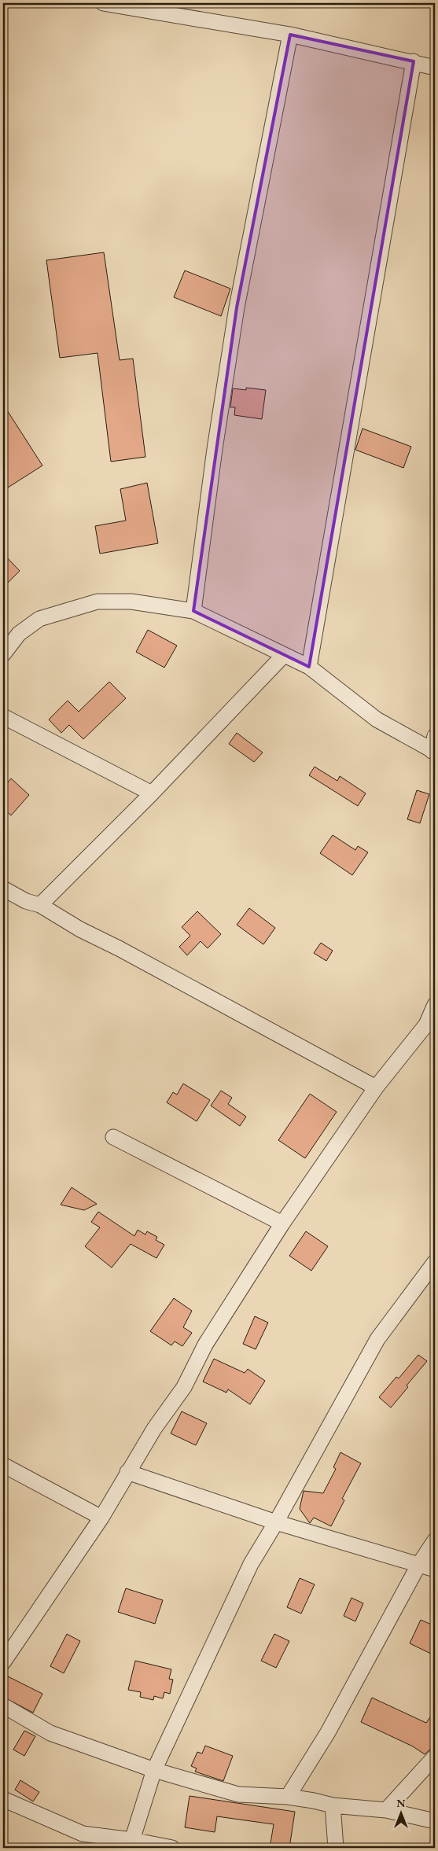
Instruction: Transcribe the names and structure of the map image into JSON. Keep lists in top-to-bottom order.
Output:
{
  "north": "top"
}
